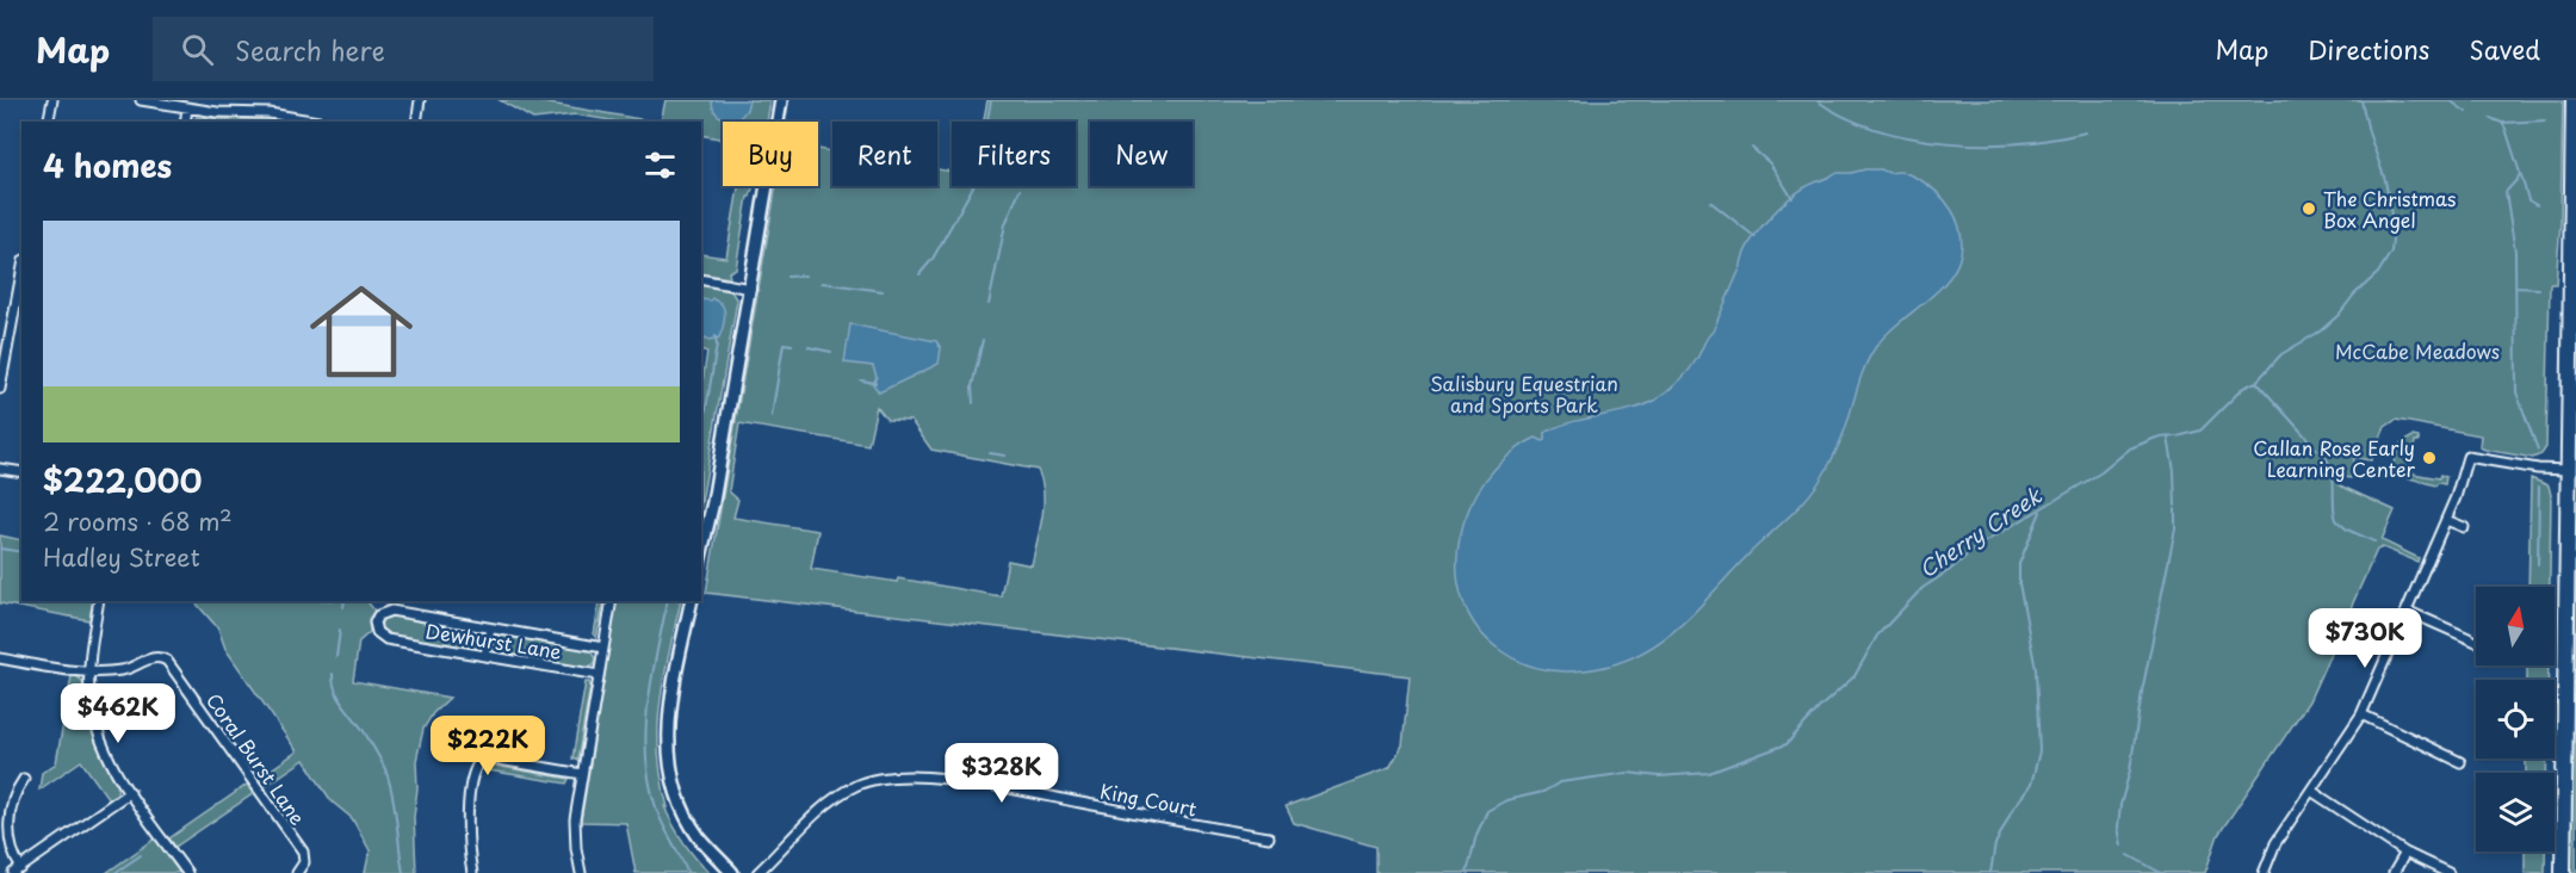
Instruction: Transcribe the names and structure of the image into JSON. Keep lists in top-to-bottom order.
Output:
{
  "streets": {
    "street": ["Dewhurst Lane", "Coral Burst Lane", "King Court"]
  },
  "water": ["Cherry Creek"],
  "parks": ["McCabe Meadows", "Salisbury Equestrian and Sports Park"],
  "places": ["The Christmas Box Angel", "Callan Rose Early Learning Center"],
  "north": "top",
  "page": {
    "header": "Map",
    "search": "Search here",
    "nav": ["Map", "Directions", "Saved"],
    "chip": [
      "Buy",
      "Rent",
      "Filters",
      "New"
    ],
    "heading": "4 homes",
    "list": [
      {
        "name": "$222,000",
        "note": "2 rooms · 68 m² · Hadley Street"
      }
    ],
    "price": [
      "$730K",
      "$462K",
      "$222K",
      "$328K"
    ]
  }
}
